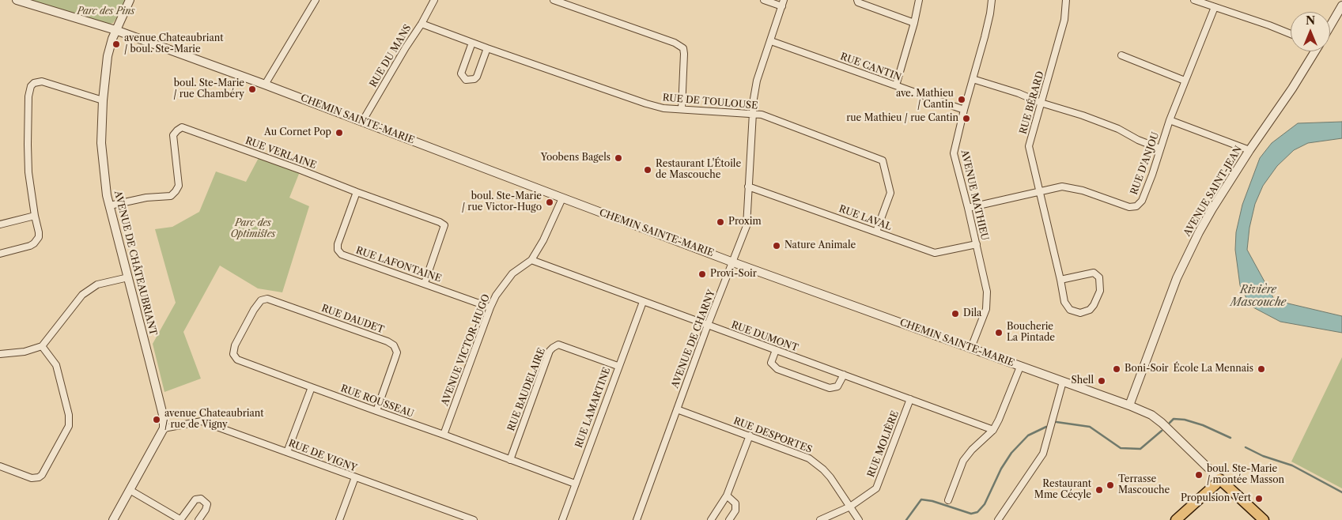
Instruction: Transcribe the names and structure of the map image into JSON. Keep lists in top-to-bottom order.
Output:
{
  "streets": {
    "main road": ["CHEMIN SAINTE-MARIE"],
    "street": [
      "RUE DU MANS",
      "RUE CANTIN",
      "RUE DE TOULOUSE",
      "RUE BÉRARD",
      "RUE VERLAINE",
      "RUE D'ANJOU",
      "AVENUE SAINT-JEAN",
      "AVENUE MATHIEU",
      "RUE LAVAL",
      "AVENUE DE CHÂTEAUBRIANT",
      "RUE LAFONTAINE",
      "RUE DAUDET",
      "RUE DUMONT",
      "AVENUE DE CHARNY",
      "AVENUE VICTOR-HUGO",
      "RUE BAUDELAIRE",
      "RUE ROUSSEAU",
      "RUE LAMARTINE",
      "RUE DESPORTES",
      "RUE MOLIÈRE",
      "RUE DE VIGNY"
    ]
  },
  "crossings": [
    ["RUE DU MANS", "RUE DE TOULOUSE"],
    ["RUE DU MANS", "CHEMIN SAINTE-MARIE"],
    ["RUE CANTIN", "AVENUE MATHIEU"],
    ["RUE CANTIN", "AVENUE DE CHARNY"],
    ["RUE DE TOULOUSE", "RUE LAVAL"],
    ["RUE DE TOULOUSE", "AVENUE DE CHARNY"],
    ["RUE BÉRARD", "RUE D'ANJOU"],
    ["CHEMIN SAINTE-MARIE", "AVENUE SAINT-JEAN"],
    ["CHEMIN SAINTE-MARIE", "AVENUE MATHIEU"],
    ["CHEMIN SAINTE-MARIE", "AVENUE DE CHÂTEAUBRIANT"],
    ["CHEMIN SAINTE-MARIE", "AVENUE DE CHARNY"],
    ["CHEMIN SAINTE-MARIE", "AVENUE VICTOR-HUGO"],
    ["RUE VERLAINE", "AVENUE DE CHÂTEAUBRIANT"],
    ["RUE VERLAINE", "RUE LAFONTAINE"],
    ["RUE D'ANJOU", "AVENUE MATHIEU"],
    ["AVENUE MATHIEU", "RUE LAVAL"],
    ["RUE LAVAL", "AVENUE DE CHARNY"],
    ["AVENUE DE CHÂTEAUBRIANT", "RUE DE VIGNY"],
    ["RUE LAFONTAINE", "AVENUE VICTOR-HUGO"],
    ["RUE DAUDET", "RUE ROUSSEAU"],
    ["RUE DUMONT", "AVENUE DE CHARNY"],
    ["RUE DUMONT", "AVENUE VICTOR-HUGO"],
    ["RUE DUMONT", "RUE LAMARTINE"],
    ["RUE DUMONT", "RUE MOLIÈRE"],
    ["AVENUE DE CHARNY", "RUE DESPORTES"],
    ["AVENUE VICTOR-HUGO", "RUE ROUSSEAU"],
    ["RUE BAUDELAIRE", "RUE ROUSSEAU"],
    ["RUE BAUDELAIRE", "RUE LAMARTINE"],
    ["RUE ROUSSEAU", "RUE LAMARTINE"],
    ["RUE DESPORTES", "RUE MOLIÈRE"]
  ],
  "water": ["Rivière Mascouche"],
  "parks": ["Parc des Pins", "Parc des Optimistes"],
  "places": [
    "avenue Chateaubriant / boul. Ste-Marie",
    "boul. Ste-Marie / rue Chambéry",
    "ave. Mathieu / Cantin",
    "rue Mathieu / rue Cantin",
    "Au Cornet Pop",
    "Yoobens Bagels",
    "Restaurant L'Étoile de Mascouche",
    "boul. Ste-Marie / rue Victor-Hugo",
    "Proxim",
    "Nature Animale",
    "Provi-Soir",
    "Dila",
    "Boucherie La Pintade",
    "Boni-Soir",
    "École La Mennais",
    "Shell",
    "avenue Chateaubriant / rue de Vigny",
    "boul. Ste-Marie / montée Masson",
    "Terrasse Mascouche",
    "Restaurant Mme Cécyle",
    "Propulsion Vert"
  ],
  "north": "top"
}
